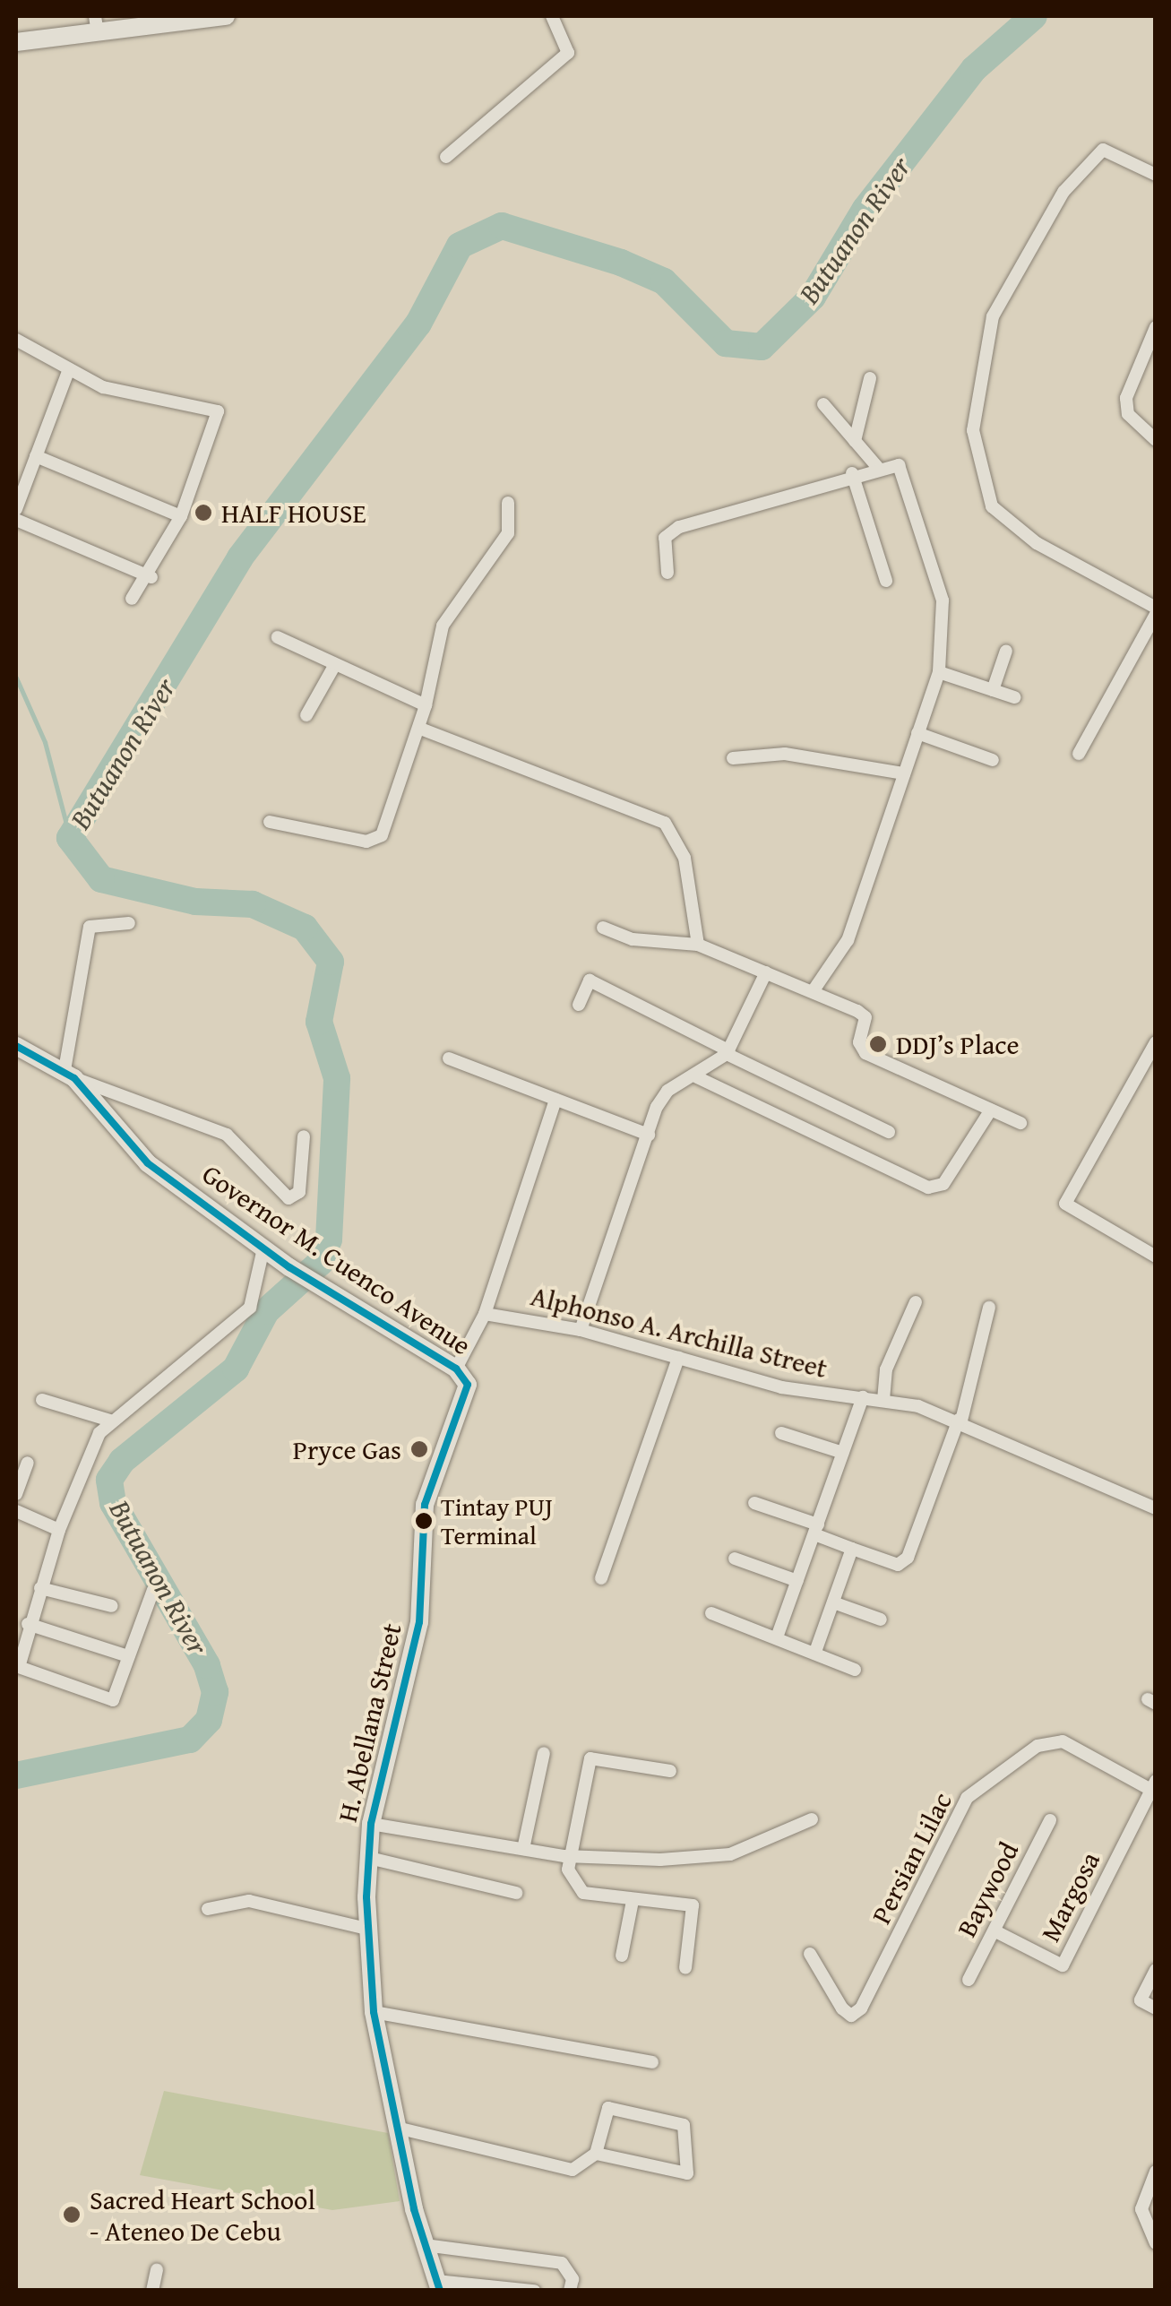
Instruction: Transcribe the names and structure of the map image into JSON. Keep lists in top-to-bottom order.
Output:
{
  "streets": {
    "main road": ["Governor M. Cuenco Avenue", "H. Abellana Street"],
    "street": [
      "Alphonso A. Archilla Street",
      "Persian Lilac",
      "Baywood",
      "Margosa"
    ]
  },
  "crossings": [
    ["Governor M. Cuenco Avenue", "H. Abellana Street"],
    ["Persian Lilac", "Margosa"],
    ["Baywood", "Margosa"]
  ],
  "water": ["Butuanon River"],
  "places": [
    "HALF HOUSE",
    "DDJ’s Place",
    "Pryce Gas",
    "Tintay PUJ Terminal",
    "Sacred Heart School - Ateneo De Cebu"
  ]
}
